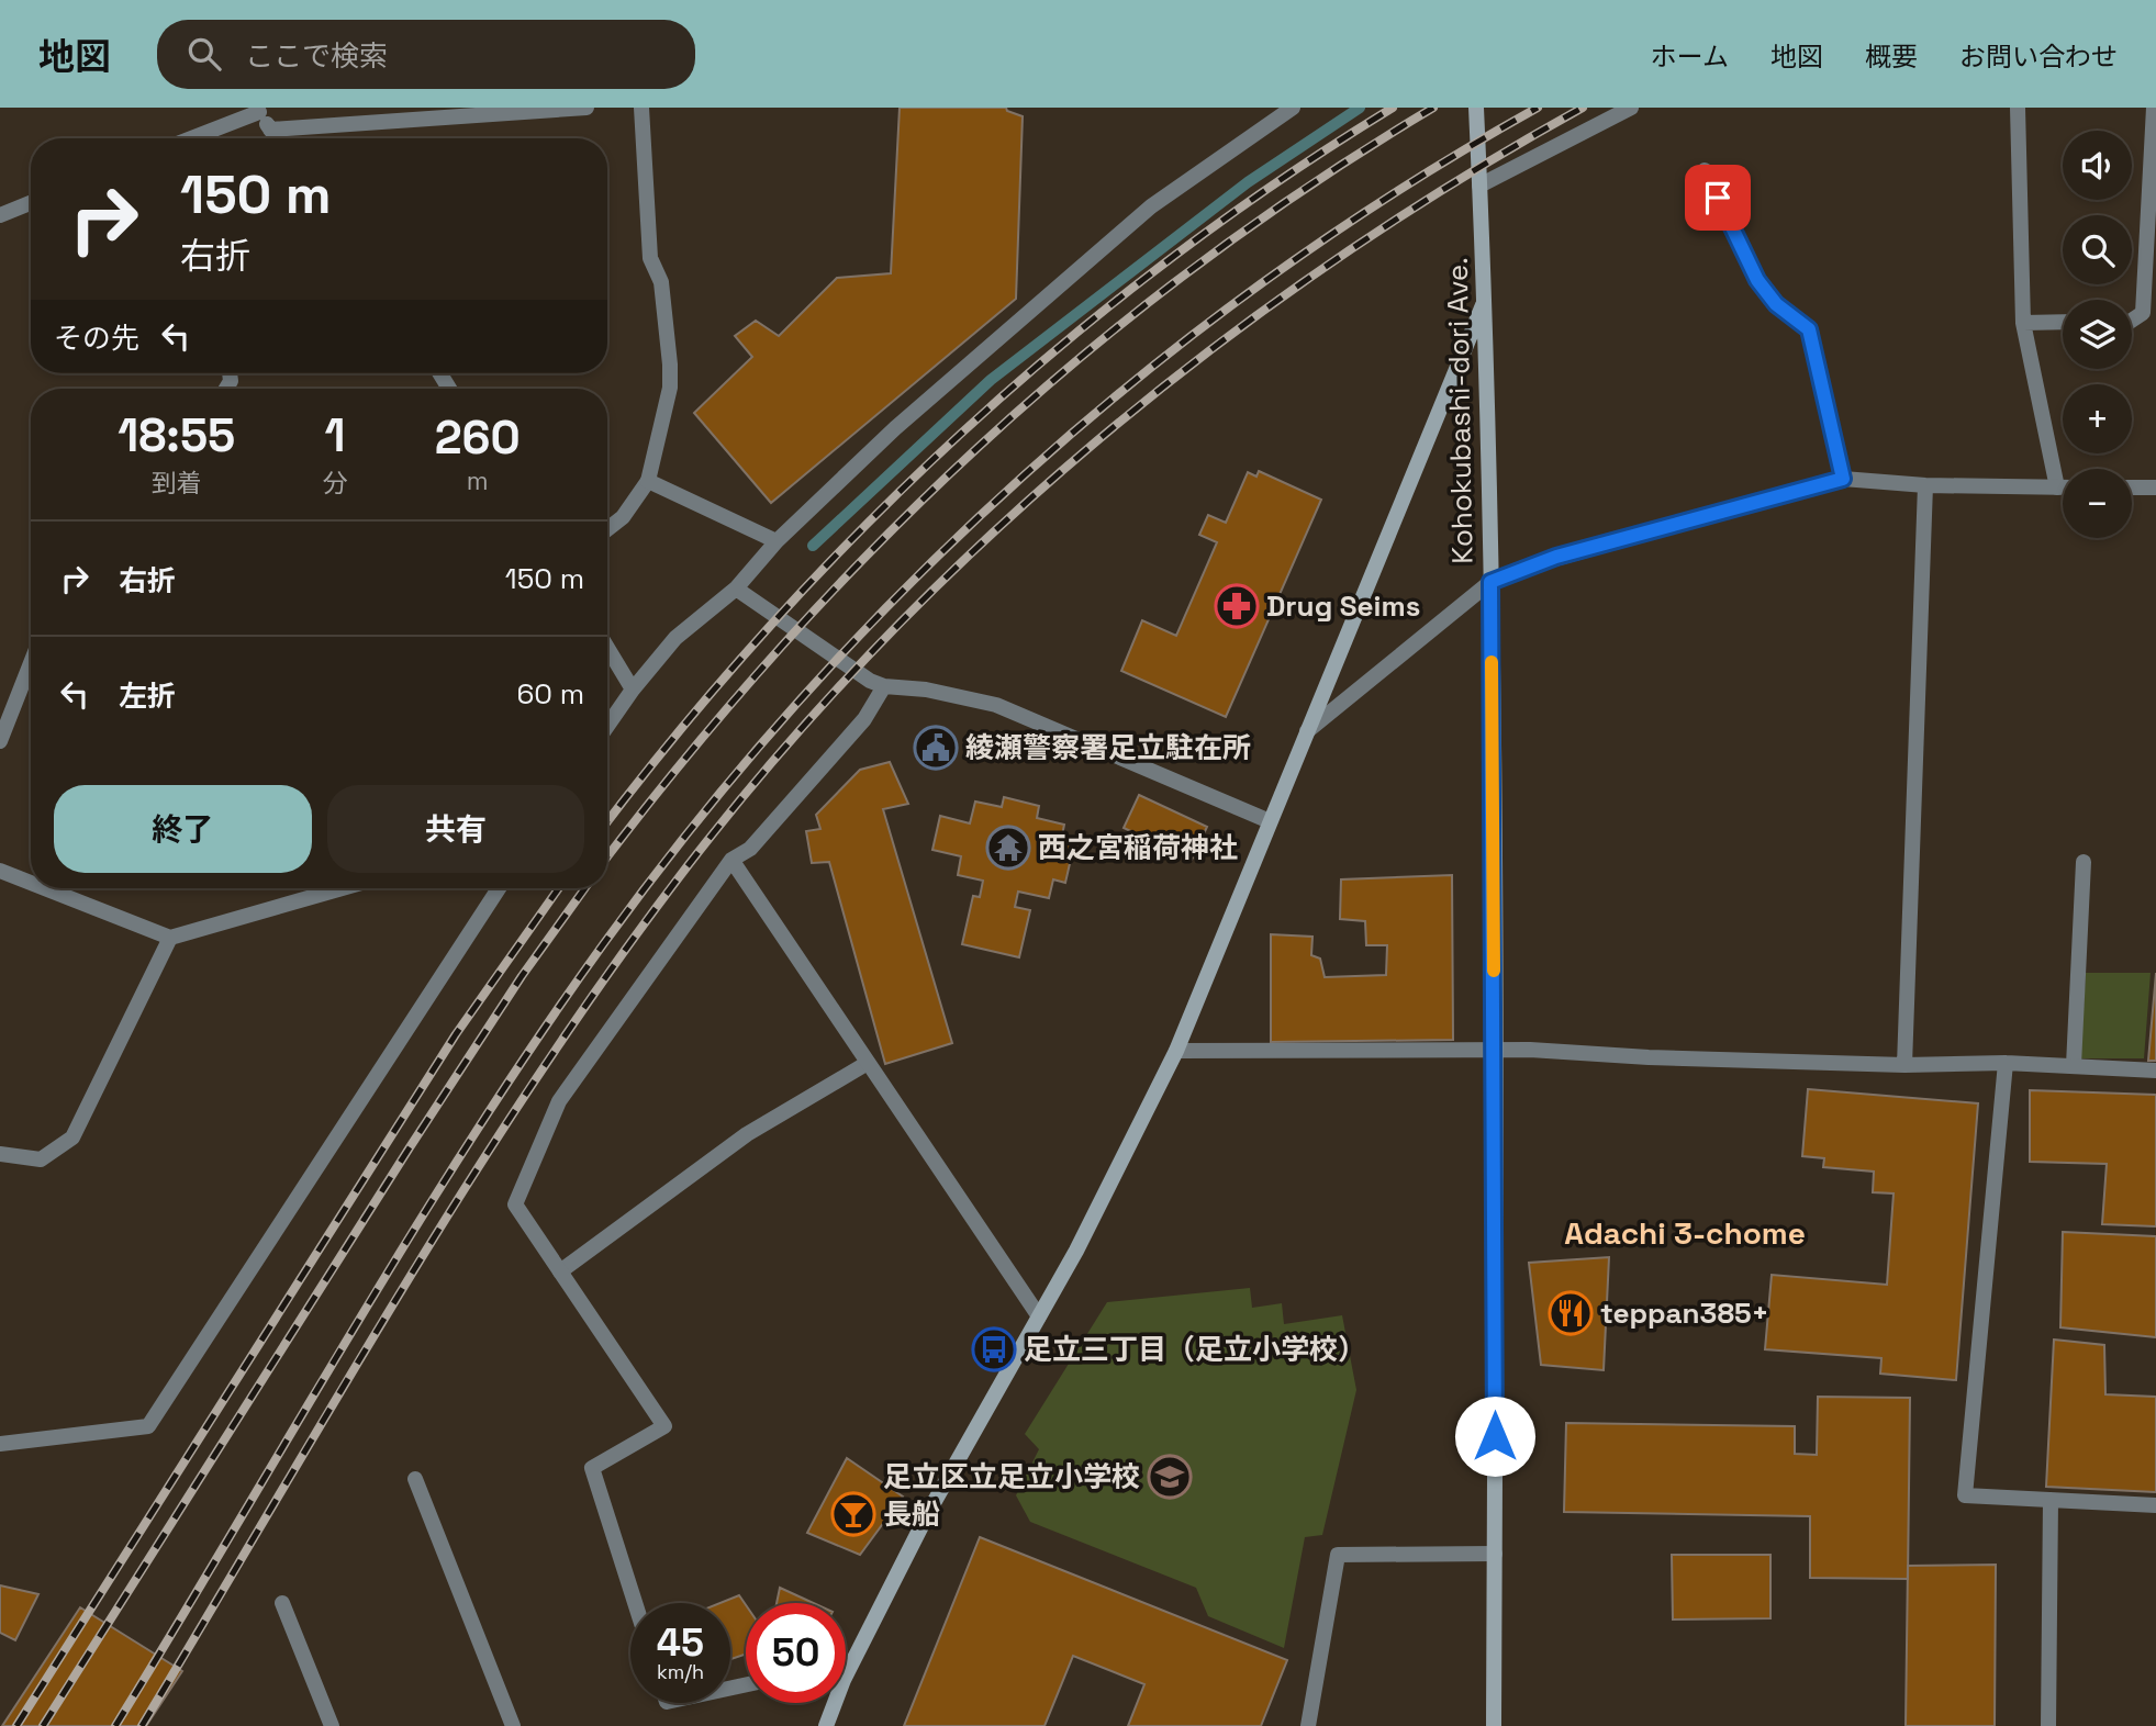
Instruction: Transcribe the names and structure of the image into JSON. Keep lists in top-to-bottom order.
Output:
{
  "streets": {
    "main road": ["Kohokubashi-dori Ave."]
  },
  "districts": ["Adachi 3-chome"],
  "places": {
    "pharmacy": ["Drug Seims"],
    "public building": ["綾瀬警察署足立駐在所"],
    "temple": ["西之宮稲荷神社"],
    "restaurant": ["teppan385+"],
    "bus stop": ["足立三丁目（足立小学校）"],
    "school or university": ["足立区立足立小学校"],
    "bar": ["長船"]
  },
  "page": {
    "header": "地図",
    "search": "ここで検索",
    "nav": [
      "ホーム",
      "地図",
      "概要",
      "お問い合わせ"
    ],
    "map_buttons": ["+", "−"],
    "turn": ["150 m", "右折"],
    "then": "その先",
    "eta": [
      "18:55",
      "到着",
      "1",
      "分",
      "260",
      "m"
    ],
    "list": [
      {
        "name": "右折",
        "value": "150 m"
      },
      {
        "name": "左折",
        "value": "60 m"
      }
    ],
    "buttons": ["終了", "共有"],
    "speed": "45 km/h",
    "limit": "50"
  }
}
